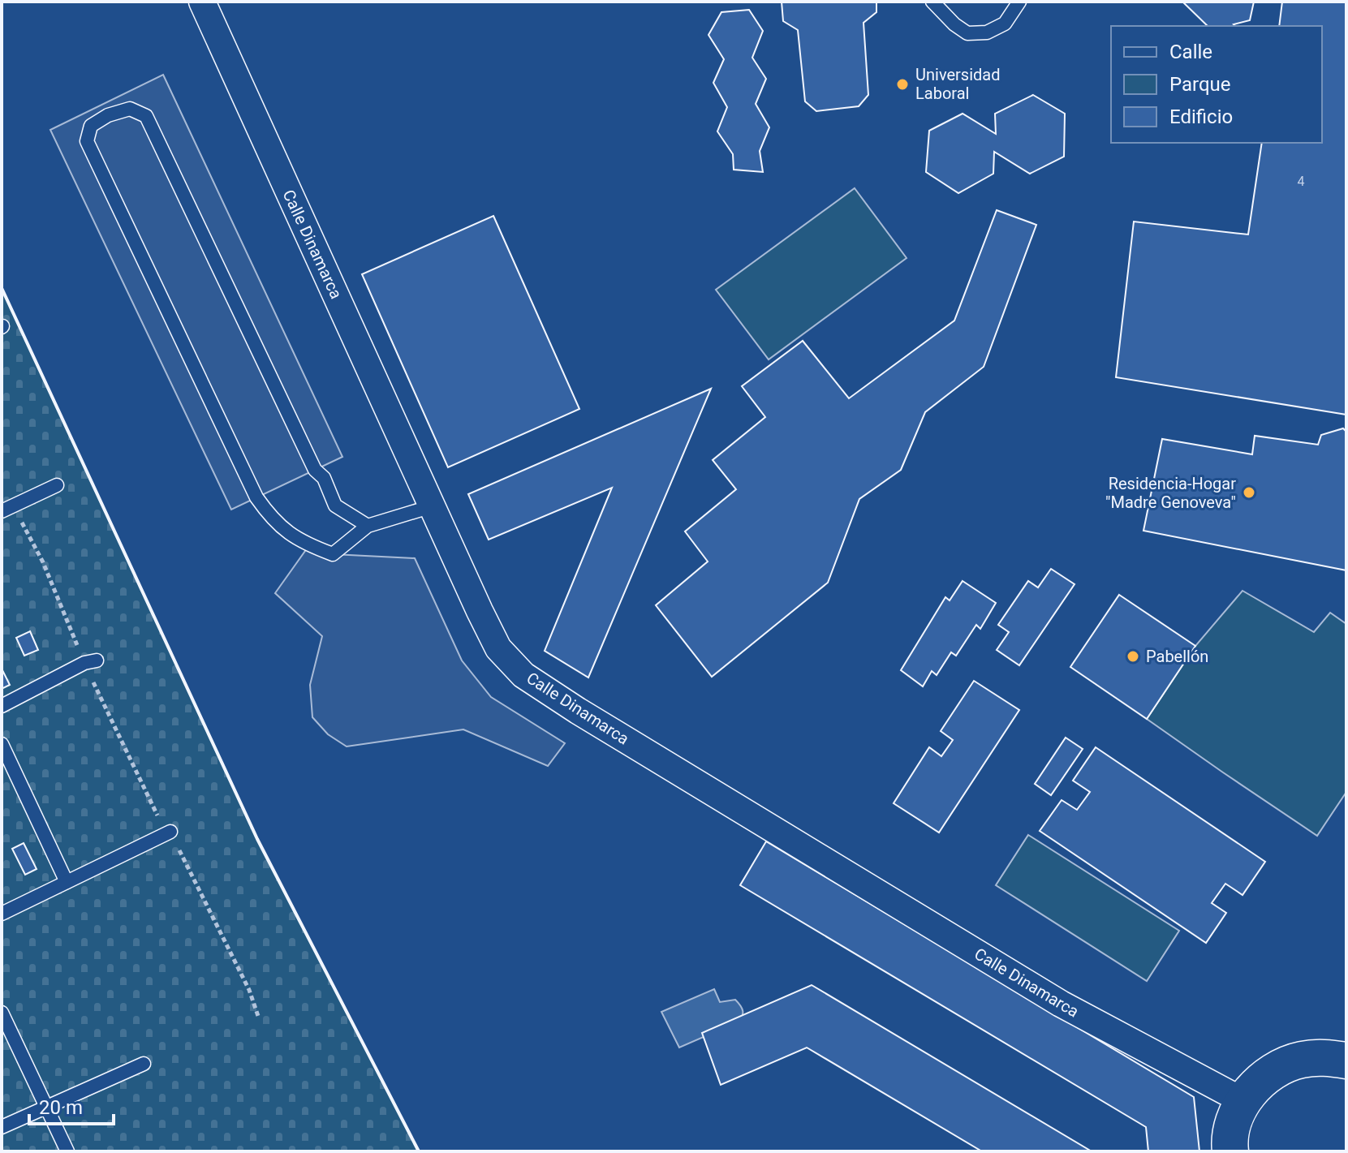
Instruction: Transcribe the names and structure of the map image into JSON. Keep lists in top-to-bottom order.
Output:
{
  "streets": {
    "street": ["Calle Dinamarca"]
  },
  "places": ["Universidad Laboral", "Residencia-Hogar \"Madre Genoveva\"", "Pabellón"],
  "house_numbers": ["4"],
  "legend": ["Calle", "Parque", "Edificio"],
  "scale_bar": "20 m"
}
